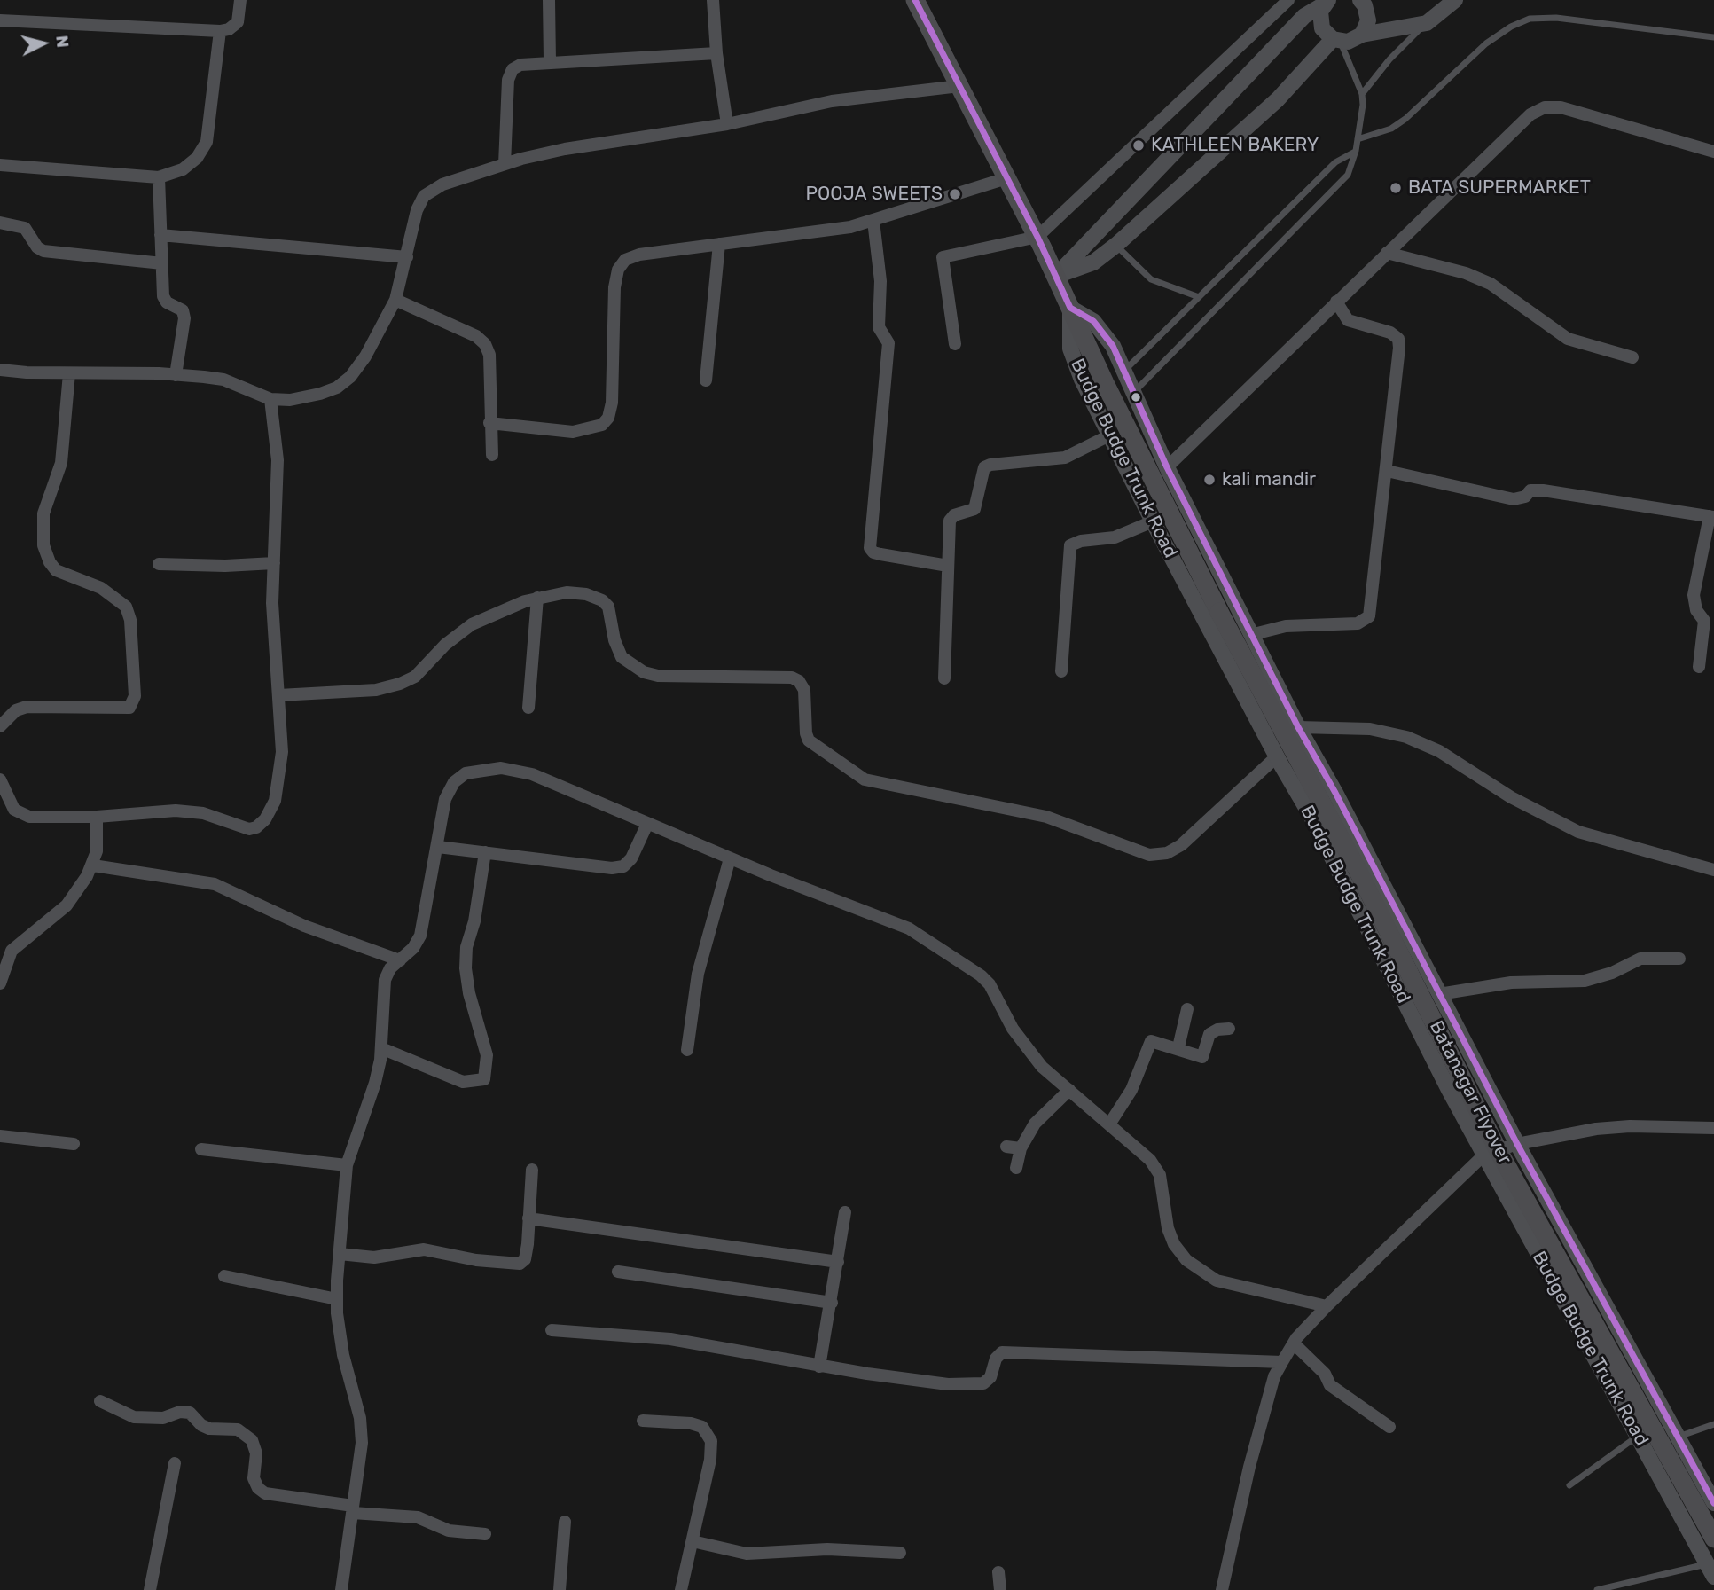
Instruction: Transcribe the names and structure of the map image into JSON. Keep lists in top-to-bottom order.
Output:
{
  "streets": {
    "main road": ["Batanagar Flyover"],
    "street": ["Budge Budge Trunk Road"]
  },
  "crossings": [
    ["Budge Budge Trunk Road", "Batanagar Flyover"]
  ],
  "places": [
    "KATHLEEN BAKERY",
    "BATA SUPERMARKET",
    "POOJA SWEETS",
    "kali mandir"
  ],
  "north": "right"
}
